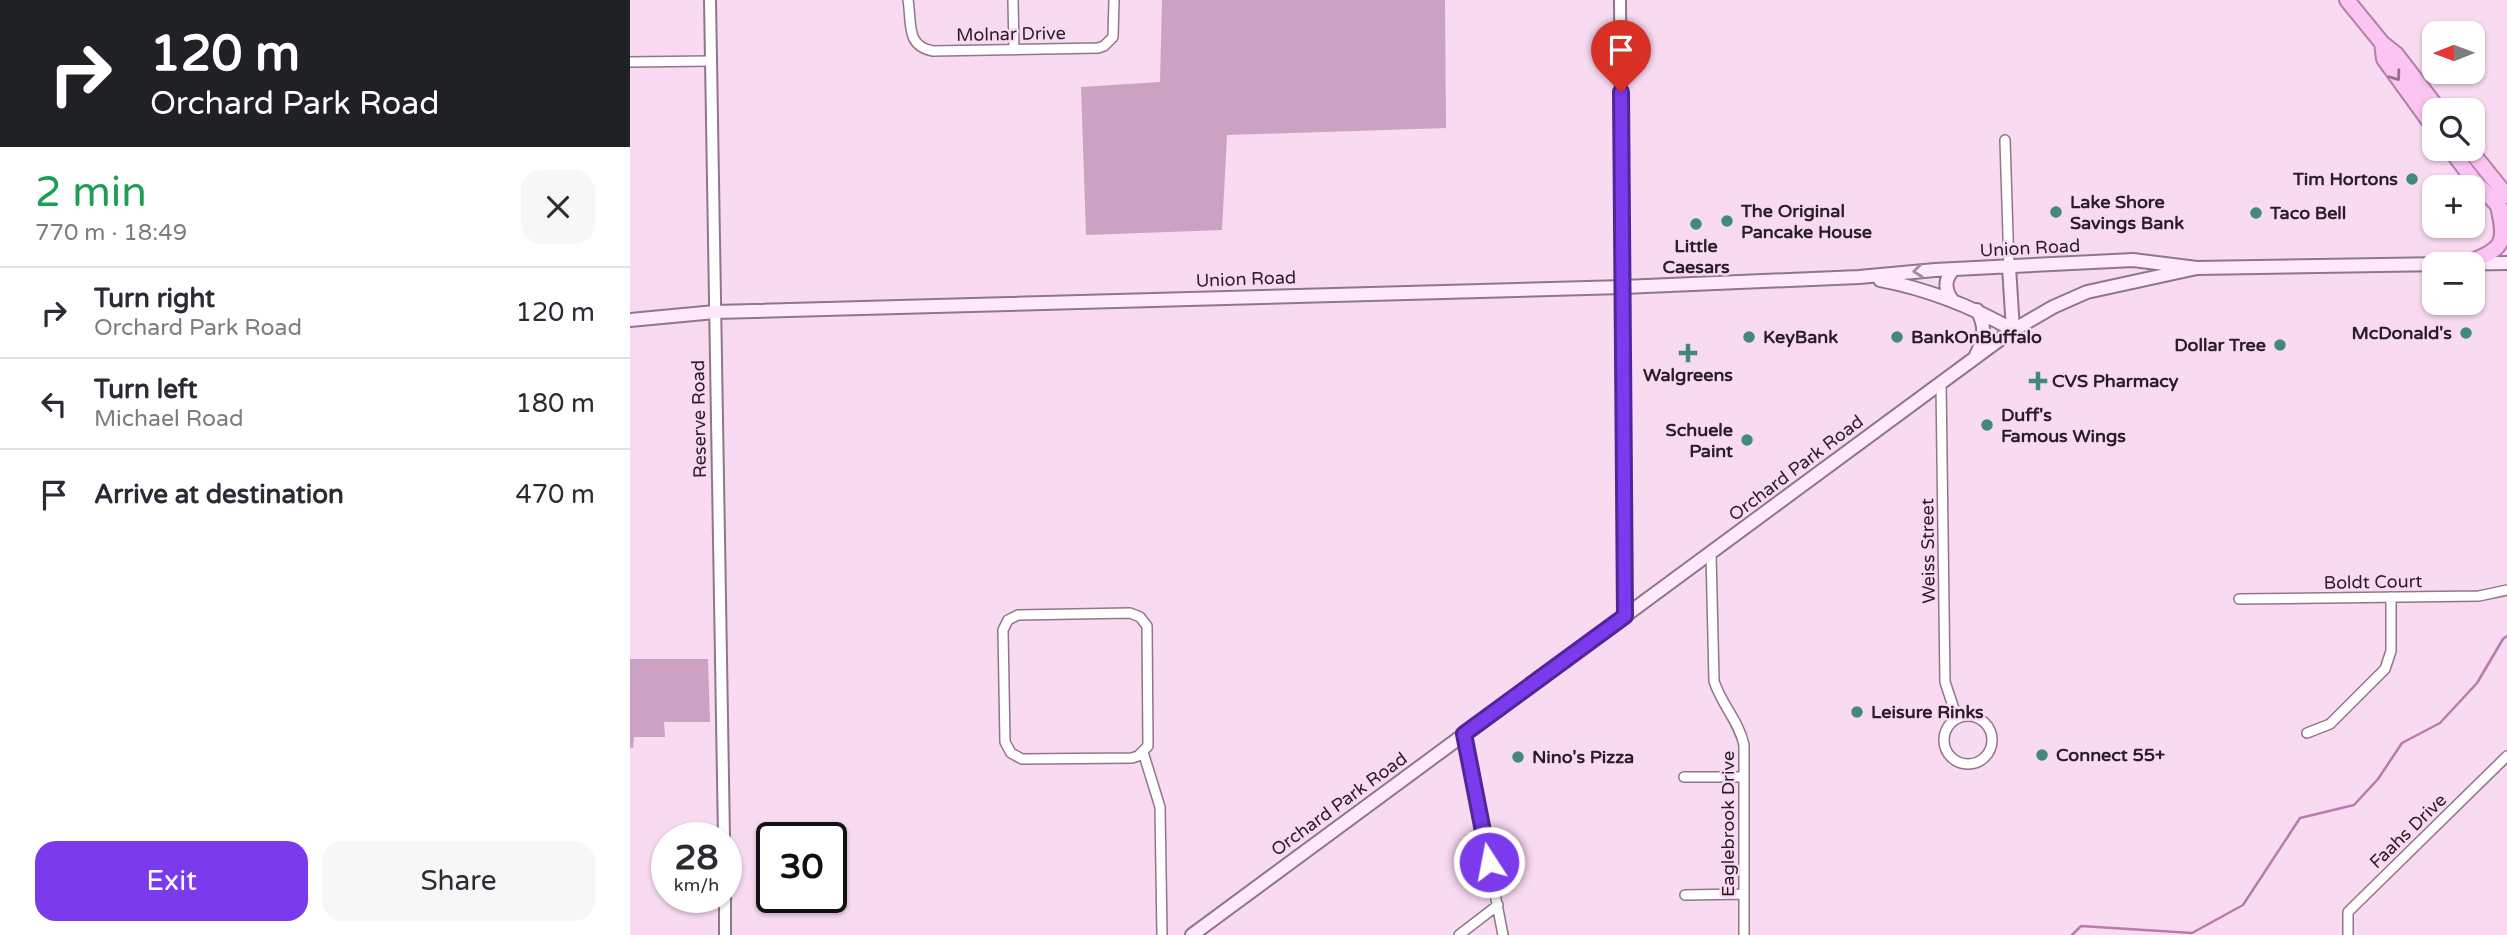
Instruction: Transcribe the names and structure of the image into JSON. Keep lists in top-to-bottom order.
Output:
{
  "streets": {
    "main road": ["Union Road", "Orchard Park Road"],
    "street": [
      "Molnar Drive",
      "Reserve Road",
      "Weiss Street",
      "Boldt Court",
      "Eaglebrook Drive",
      "Faahs Drive"
    ]
  },
  "crossings": [
    ["Union Road", "Reserve Road"],
    ["Union Road", "Orchard Park Road"],
    ["Orchard Park Road", "Weiss Street"],
    ["Orchard Park Road", "Eaglebrook Drive"]
  ],
  "places": {
    "other": [
      "Tim Hortons",
      "Lake Shore Savings Bank",
      "Taco Bell",
      "The Original Pancake House",
      "Little Caesars",
      "McDonald's",
      "KeyBank",
      "BankOnBuffalo",
      "Dollar Tree",
      "Duff's Famous Wings",
      "Schuele Paint",
      "Leisure Rinks",
      "Connect 55+",
      "Nino's Pizza"
    ],
    "health": ["Walgreens", "CVS Pharmacy"]
  },
  "north": "left",
  "page": {
    "turn": ["120 m", "Orchard Park Road"],
    "map_buttons": ["+", "−"],
    "heading": ["2 min", "770 m · 18:49"],
    "list": [
      {
        "name": "Turn right",
        "note": "Orchard Park Road",
        "value": "120 m"
      },
      {
        "name": "Turn left",
        "note": "Michael Road",
        "value": "180 m"
      },
      {
        "name": "Arrive at destination",
        "value": "470 m"
      }
    ],
    "speed": "28 km/h",
    "limit": "30",
    "buttons": ["Exit", "Share"]
  }
}
